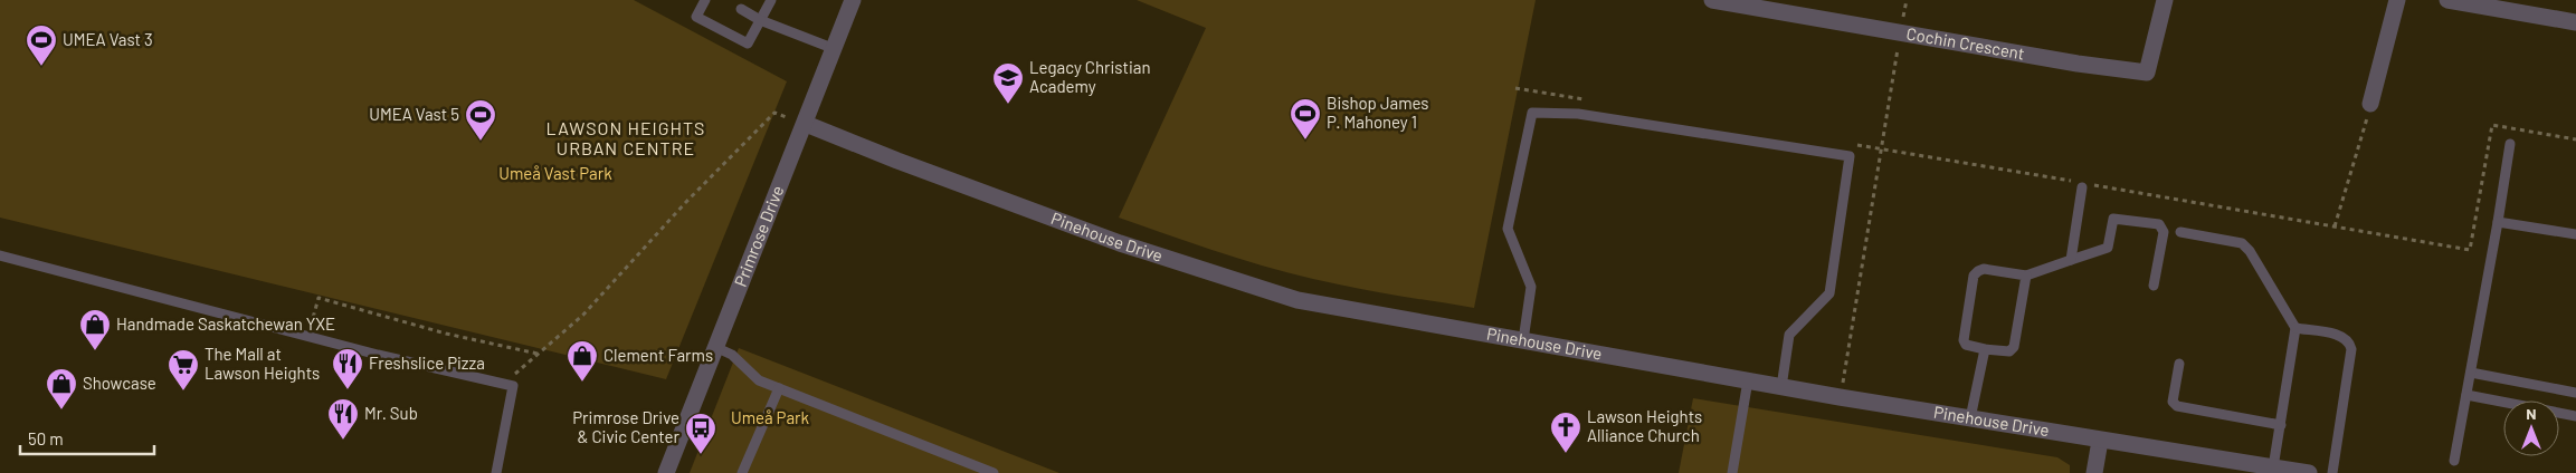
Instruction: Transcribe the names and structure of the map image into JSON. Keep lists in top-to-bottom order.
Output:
{
  "streets": {
    "street": ["Cochin Crescent", "Primrose Drive", "Pinehouse Drive"]
  },
  "crossings": [
    ["Primrose Drive", "Pinehouse Drive"]
  ],
  "districts": ["LAWSON HEIGHTS URBAN CENTRE"],
  "parks": ["Umeå Vast Park", "Umeå Park"],
  "places": {
    "sports": ["UMEA Vast 3", "Bishop James P. Mahoney 1", "UMEA Vast 5"],
    "school or university": ["Legacy Christian Academy"],
    "shop": ["Handmade Saskatchewan YXE", "Clement Farms", "Showcase"],
    "restaurant": ["Freshslice Pizza", "Mr. Sub"],
    "supermarket": ["The Mall at Lawson Heights"],
    "church": ["Lawson Heights Alliance Church"],
    "bus stop": ["Primrose Drive & Civic Center"]
  },
  "scale_bar": "50 m",
  "north": "top"
}
